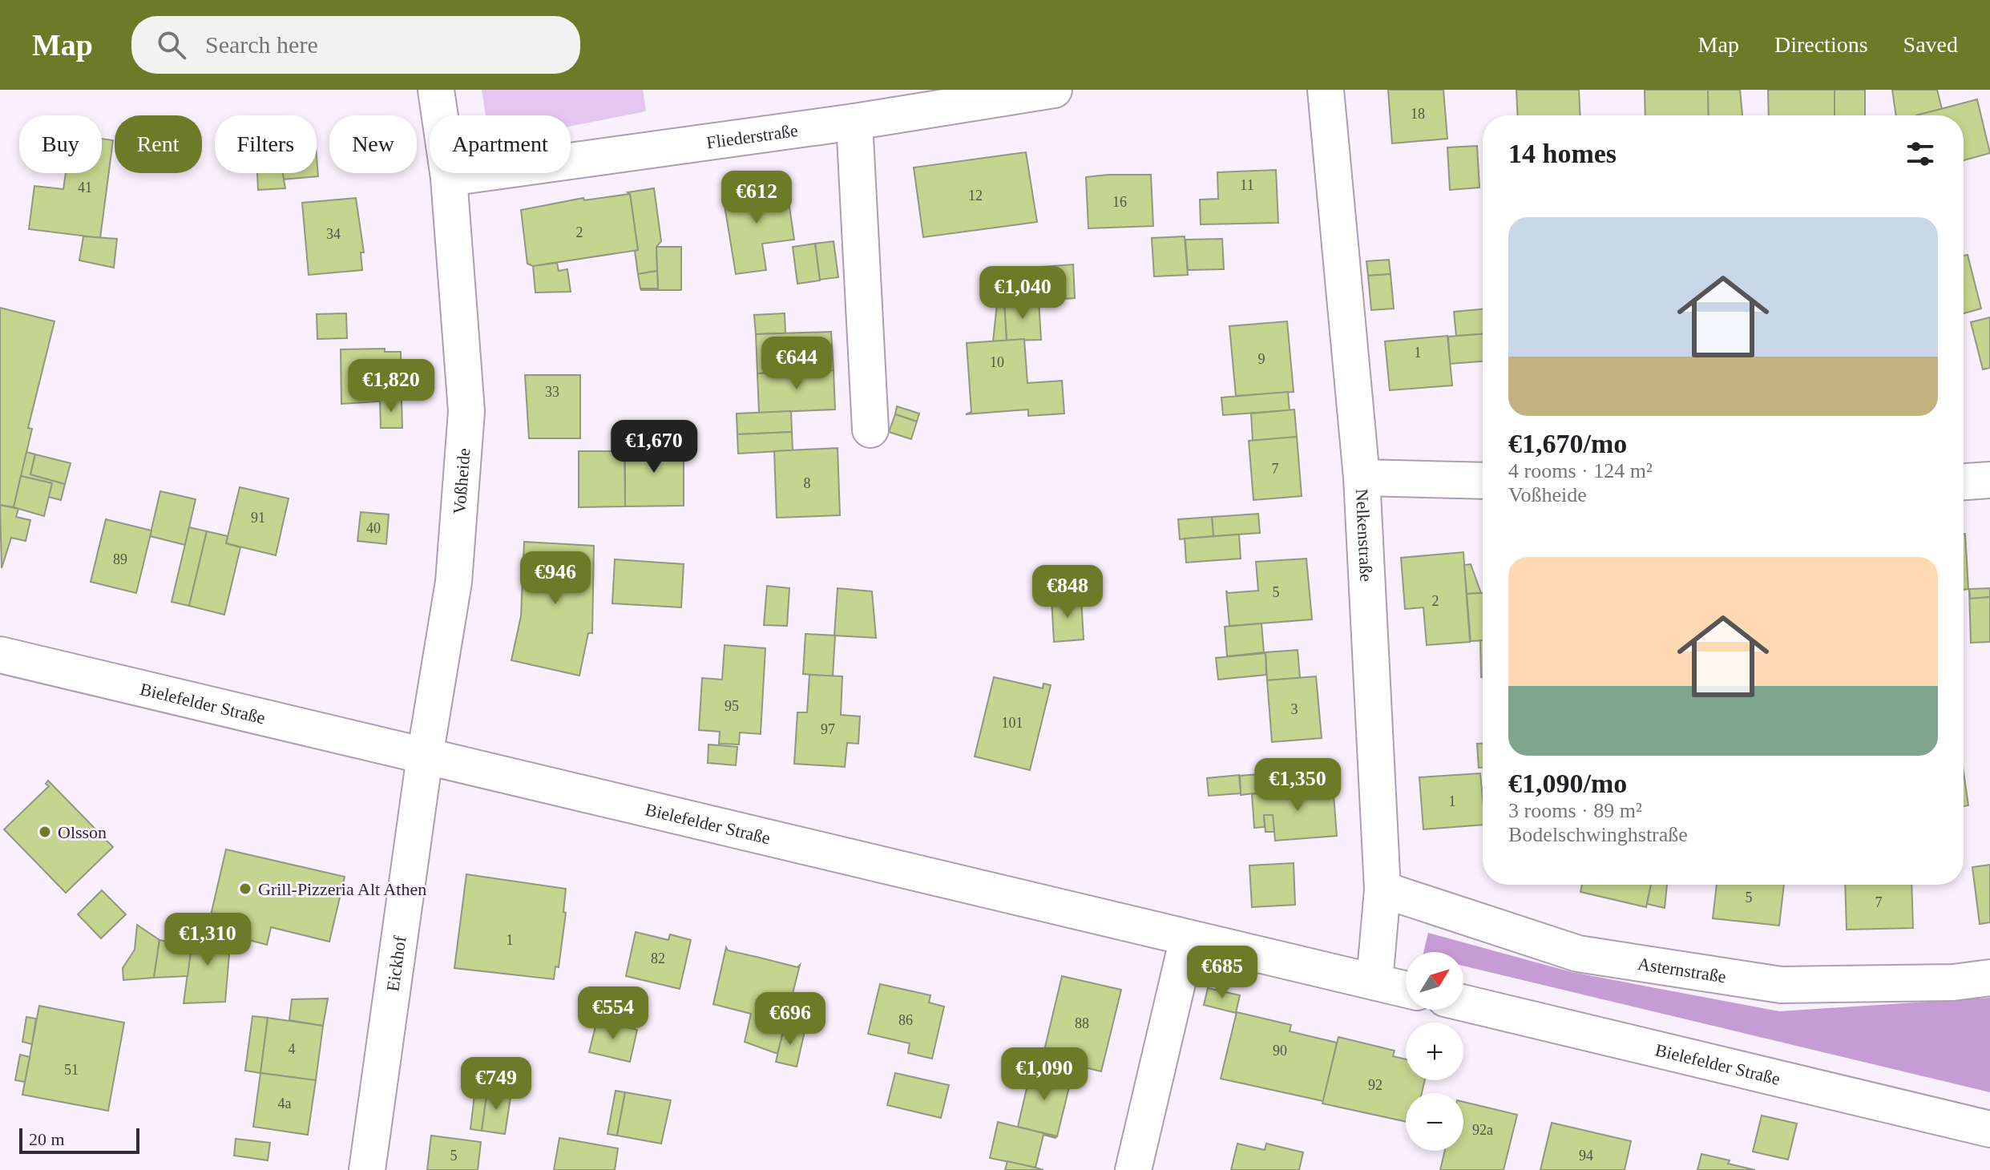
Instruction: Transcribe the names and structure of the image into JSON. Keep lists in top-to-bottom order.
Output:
{
  "streets": {
    "street": [
      "Fliederstraße",
      "Voßheide",
      "Nelkenstraße",
      "Bielefelder Straße",
      "Eickhof",
      "Asternstraße"
    ]
  },
  "crossings": [
    ["Fliederstraße", "Voßheide"],
    ["Voßheide", "Bielefelder Straße"],
    ["Voßheide", "Eickhof"],
    ["Nelkenstraße", "Bielefelder Straße"],
    ["Nelkenstraße", "Asternstraße"],
    ["Bielefelder Straße", "Eickhof"]
  ],
  "places": ["Olsson", "Grill-Pizzeria Alt Athen"],
  "house_numbers": [
    "18",
    "11",
    "41",
    "12",
    "16",
    "2",
    "34",
    "1",
    "9",
    "10",
    "33",
    "7",
    "8",
    "91",
    "40",
    "89",
    "5",
    "2",
    "95",
    "3",
    "101",
    "97",
    "1",
    "5",
    "7",
    "1",
    "82",
    "86",
    "88",
    "4",
    "90",
    "51",
    "92",
    "4a",
    "92a",
    "5",
    "94"
  ],
  "scale_bar": "20 m",
  "north": "top right",
  "page": {
    "header": "Map",
    "search": "Search here",
    "nav": ["Map", "Directions", "Saved"],
    "chip": [
      "Buy",
      "Rent",
      "Filters",
      "New",
      "Apartment"
    ],
    "heading": "14 homes",
    "price": [
      "€612",
      "€1,040",
      "€644",
      "€1,820",
      "€1,670",
      "€946",
      "€848",
      "€1,350",
      "€1,310",
      "€685",
      "€554",
      "€696",
      "€1,090",
      "€749"
    ],
    "list": [
      {
        "name": "€1,670/mo",
        "note": "4 rooms · 124 m² · Voßheide"
      },
      {
        "name": "€1,090/mo",
        "note": "3 rooms · 89 m² · Bodelschwinghstraße"
      }
    ],
    "map_buttons": ["+", "−"],
    "scale": "20 m"
  }
}
